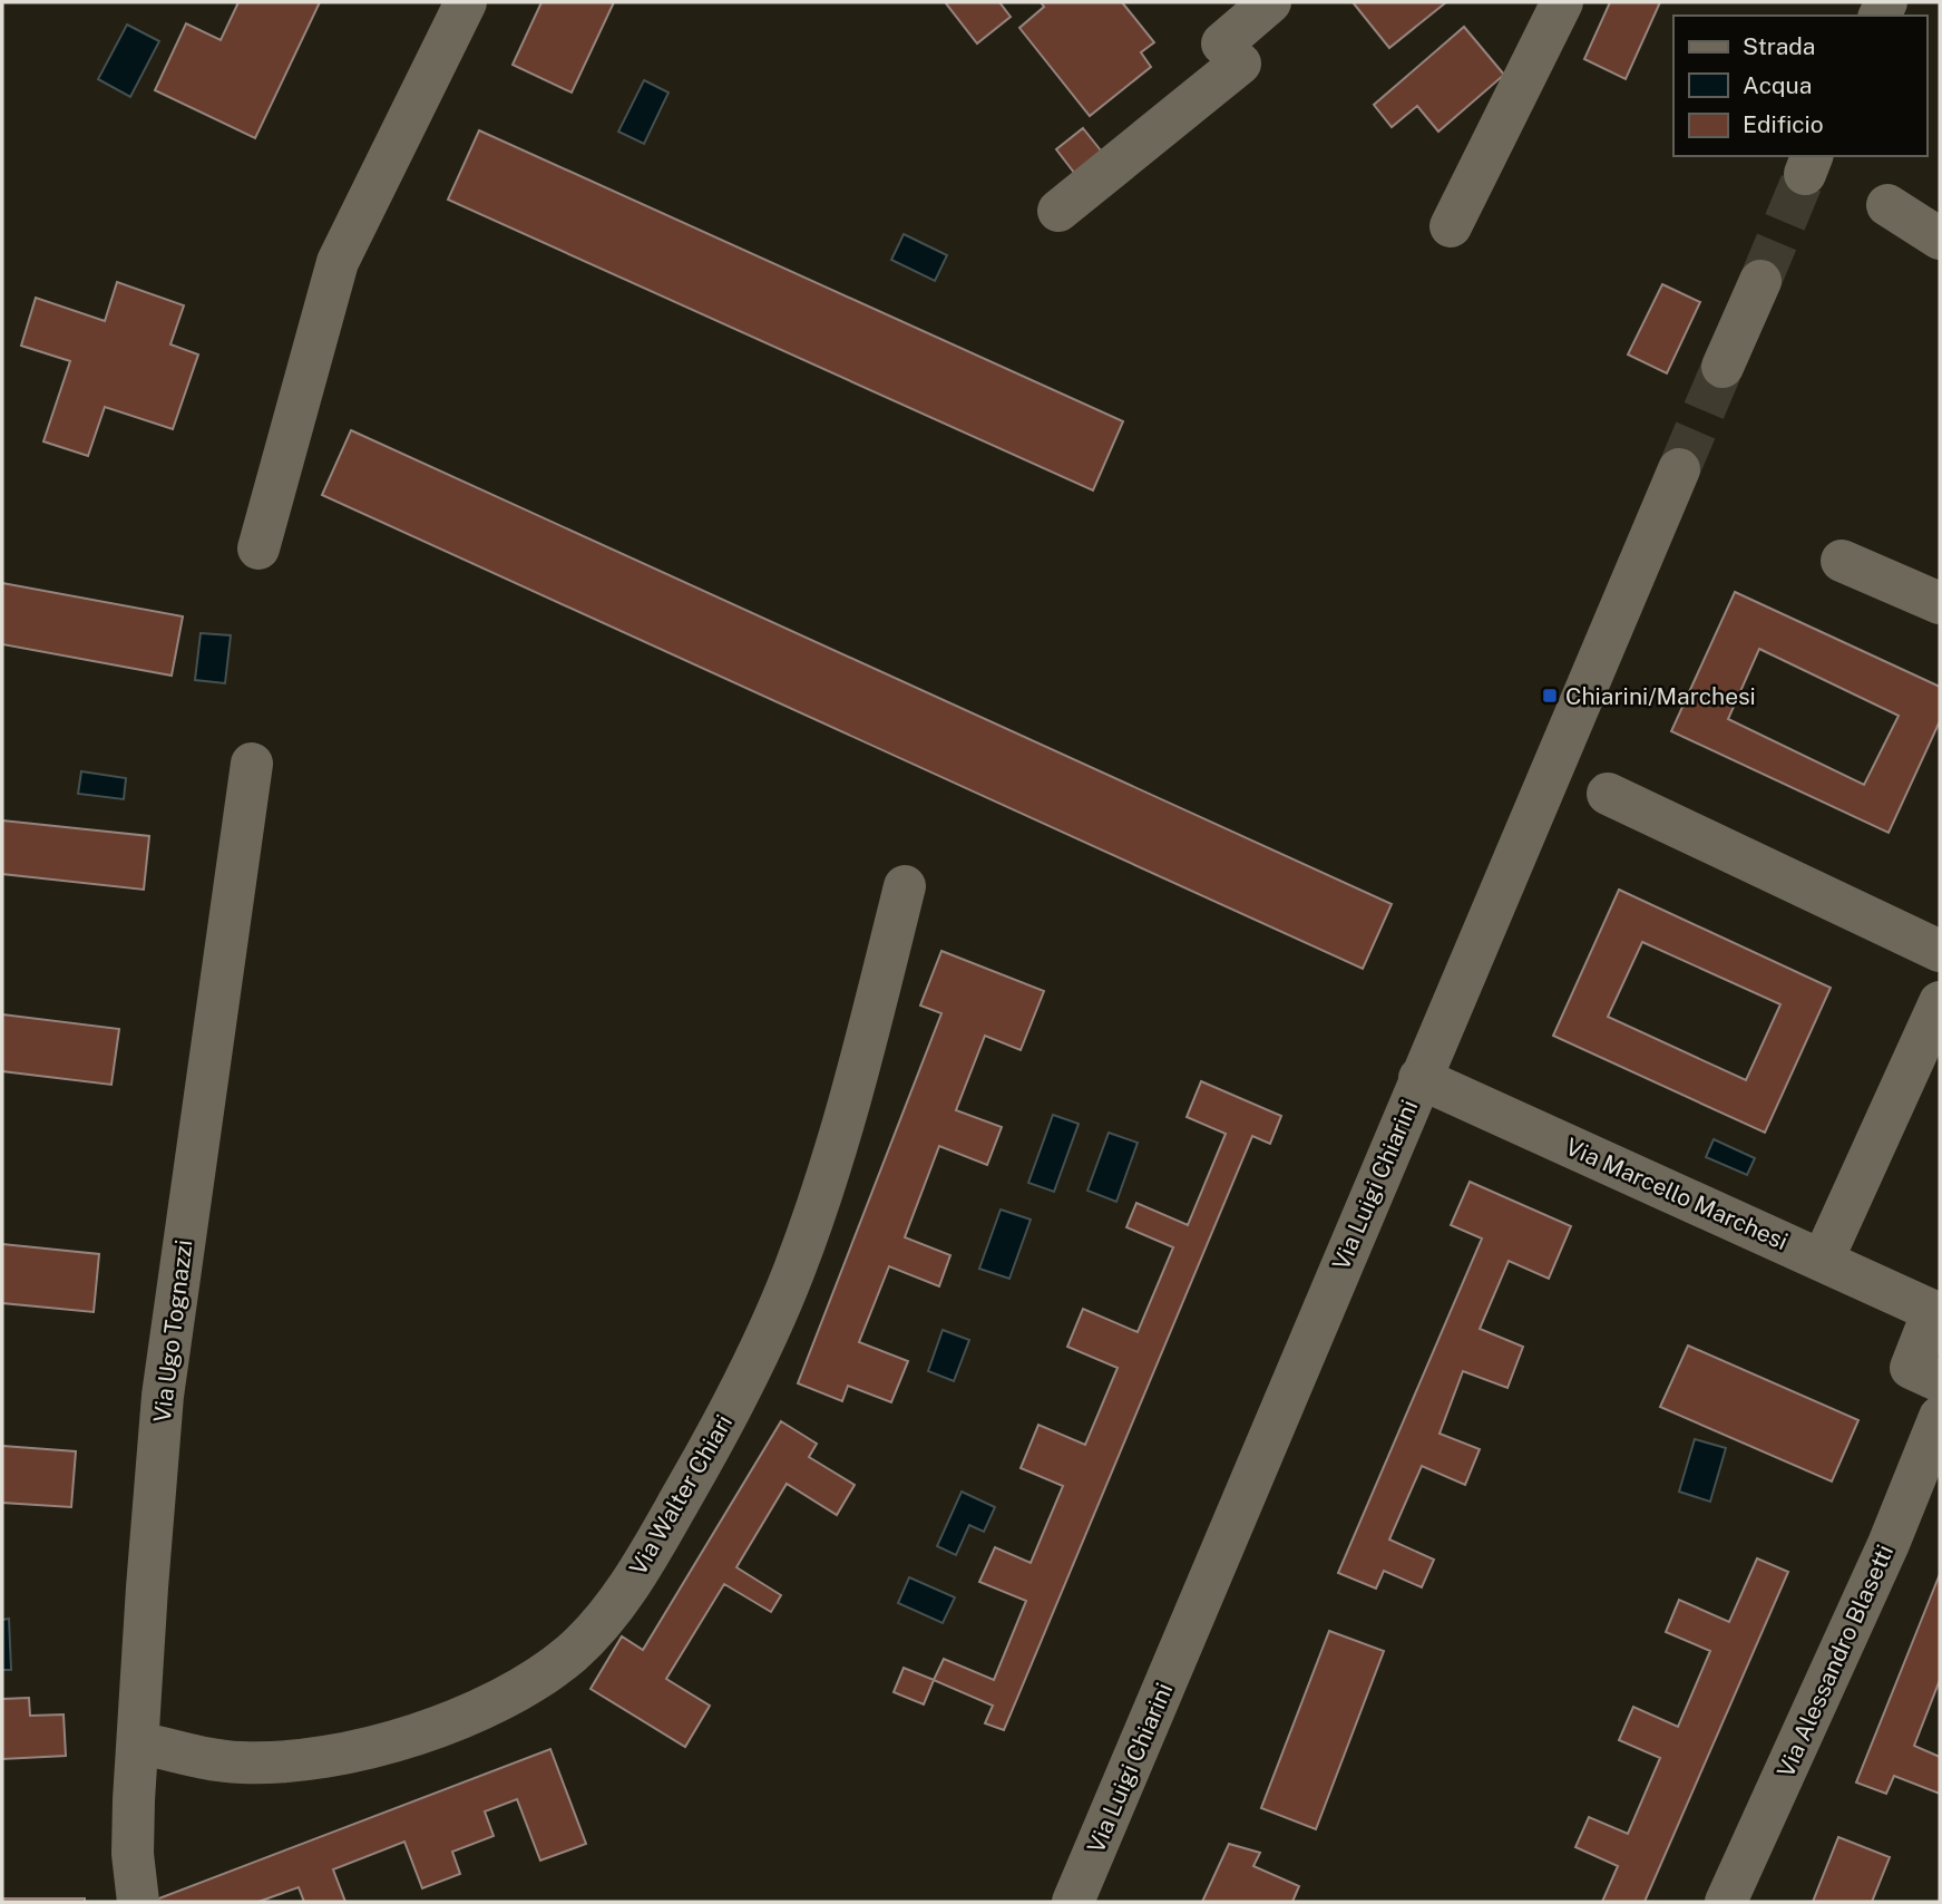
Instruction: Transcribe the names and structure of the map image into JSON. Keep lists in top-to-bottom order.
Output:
{
  "streets": {
    "street": [
      "Via Luigi Chiarini",
      "Via Marcello Marchesi",
      "Via Ugo Tognazzi",
      "Via Walter Chiari",
      "Via Alessandro Blasetti"
    ]
  },
  "crossings": [
    ["Via Luigi Chiarini", "Via Marcello Marchesi"],
    ["Via Ugo Tognazzi", "Via Walter Chiari"]
  ],
  "places": {
    "transit": ["Chiarini/Marchesi"]
  },
  "legend": ["Strada", "Acqua", "Edificio"]
}
